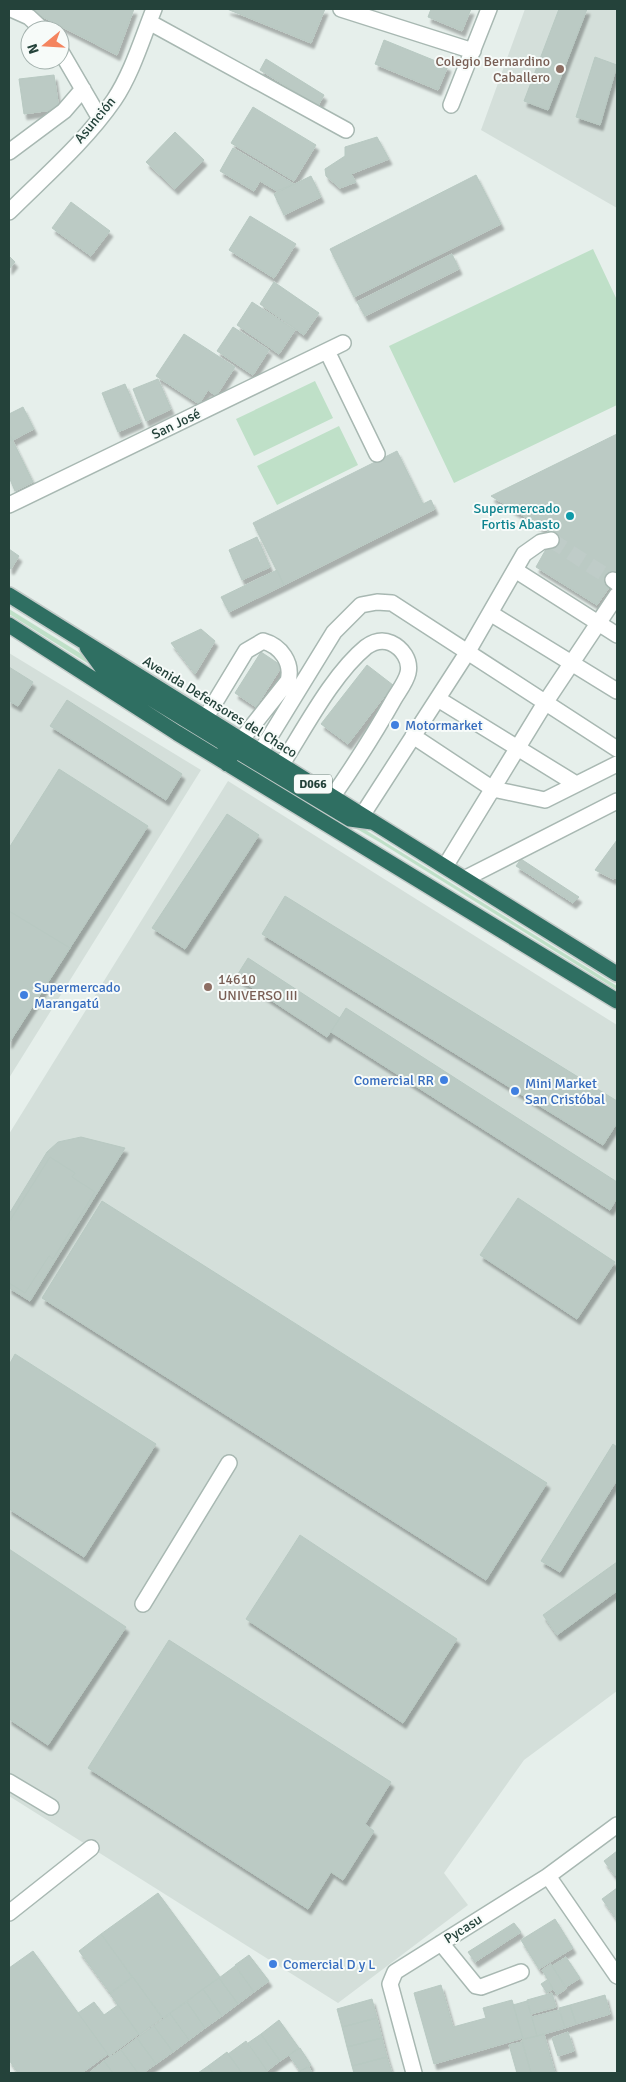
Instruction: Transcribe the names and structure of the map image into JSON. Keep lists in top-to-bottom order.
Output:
{
  "streets": {
    "highway": ["Avenida Defensores del Chaco", "D066"],
    "street": ["Asunción", "San José", "Pycasu"]
  },
  "places": [
    "Colegio Bernardino Caballero",
    "Supermercado Fortis Abasto",
    "Motormarket",
    "14610 UNIVERSO III",
    "Supermercado Marangatú",
    "Comercial RR",
    "Mini Market San Cristóbal",
    "Comercial D y L"
  ],
  "north": "left"
}
